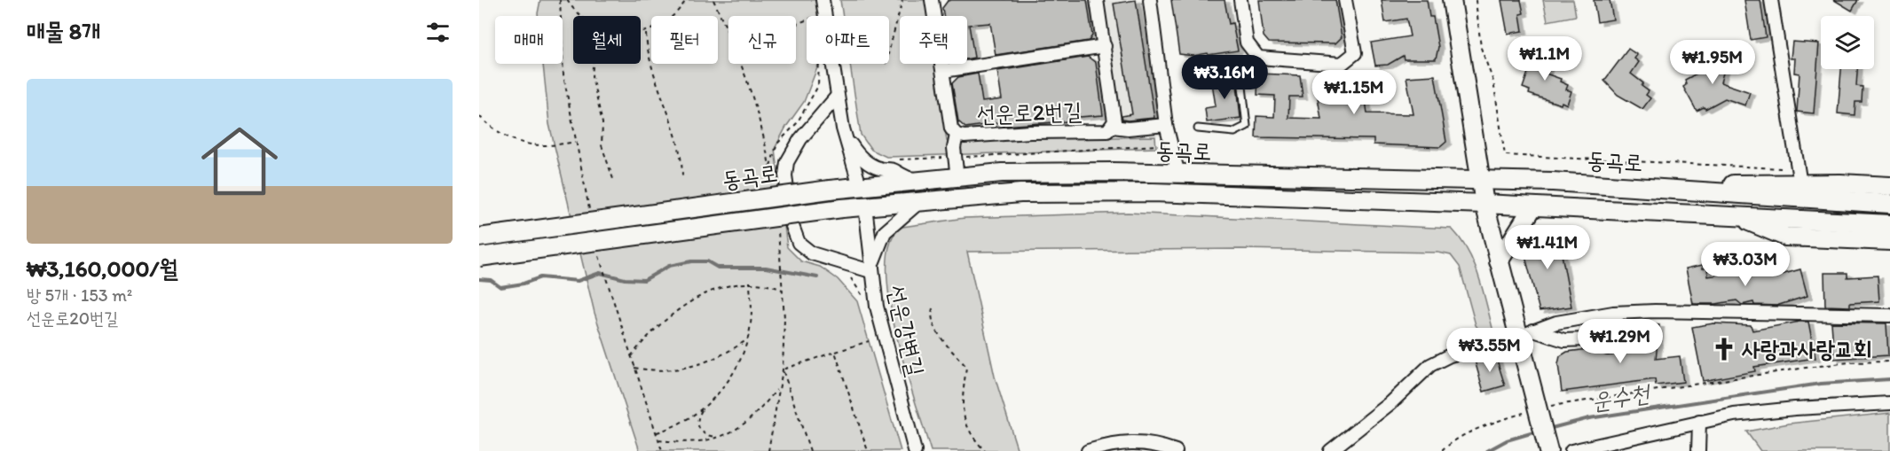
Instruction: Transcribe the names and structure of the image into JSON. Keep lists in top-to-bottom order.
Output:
{
  "streets": {
    "main road": ["동곡로"],
    "street": ["선운로2번길", "선운강변길"]
  },
  "water": ["운수천"],
  "places": {
    "church": ["사랑과사랑교회"]
  },
  "page": {
    "heading": "매물 8개",
    "chip": [
      "매매",
      "월세",
      "필터",
      "신규",
      "아파트",
      "주택"
    ],
    "price": [
      "₩1.1M",
      "₩1.95M",
      "₩3.16M",
      "₩1.15M",
      "₩1.41M",
      "₩3.03M",
      "₩1.29M",
      "₩3.55M"
    ],
    "list": [
      {
        "name": "₩3,160,000/월",
        "note": "방 5개 · 153 m² · 선운로20번길"
      }
    ]
  }
}
